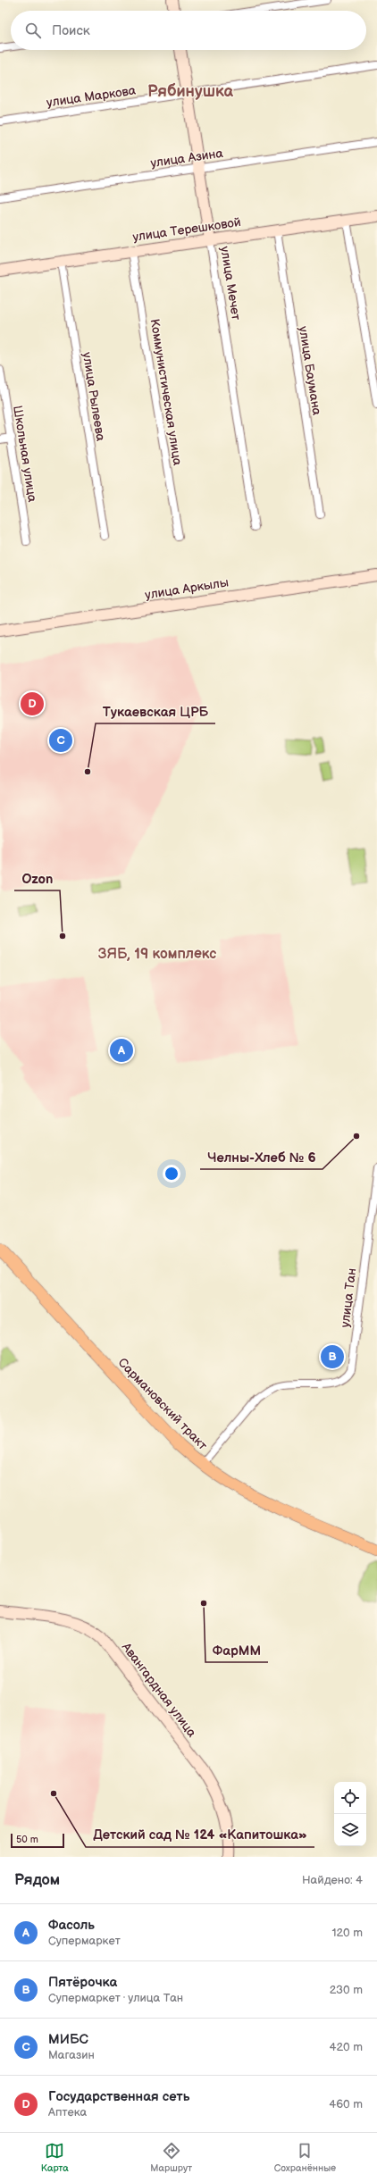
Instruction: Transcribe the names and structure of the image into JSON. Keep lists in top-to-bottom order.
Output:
{
  "streets": {
    "main road": ["Сармановский тракт"],
    "street": [
      "улица Маркова",
      "улица Азина",
      "улица Терешковой",
      "улица Мечет",
      "улица Баумана",
      "Коммунистическая улица",
      "улица Рылеева",
      "Школьная улица",
      "улица Аркылы",
      "улица Тан",
      "Авангардная улица"
    ]
  },
  "crossings": [
    ["улица Маркова", "улица Мечет"],
    ["улица Азина", "улица Мечет"],
    ["улица Терешковой", "улица Мечет"],
    ["улица Терешковой", "улица Баумана"],
    ["улица Терешковой", "Коммунистическая улица"],
    ["улица Терешковой", "улица Рылеева"],
    ["улица Тан", "Сармановский тракт"]
  ],
  "districts": ["Рябинушка", "ЗЯБ, 19 комплекс"],
  "places": [
    "Тукаевская ЦРБ",
    "Ozon",
    "Челны-Хлеб № 6",
    "ФарММ",
    "Детский сад № 124 «Капитошка»"
  ],
  "scale_bar": "50 m",
  "page": {
    "search": "Поиск",
    "pins": [
      "D",
      "C",
      "A",
      "B"
    ],
    "scale": "50 m",
    "heading": ["Рядом", "Найдено: 4"],
    "list": [
      {
        "mark": "A",
        "name": "Фасоль",
        "note": "Супермаркет",
        "value": "120 m"
      },
      {
        "mark": "B",
        "name": "Пятёрочка",
        "note": "Супермаркет · улица Тан",
        "value": "230 m"
      },
      {
        "mark": "C",
        "name": "МИБС",
        "note": "Магазин",
        "value": "420 m"
      },
      {
        "mark": "D",
        "name": "Государственная сеть",
        "note": "Аптека",
        "value": "460 m"
      }
    ],
    "nav": ["Карта", "Маршрут", "Сохранённые"]
  }
}
